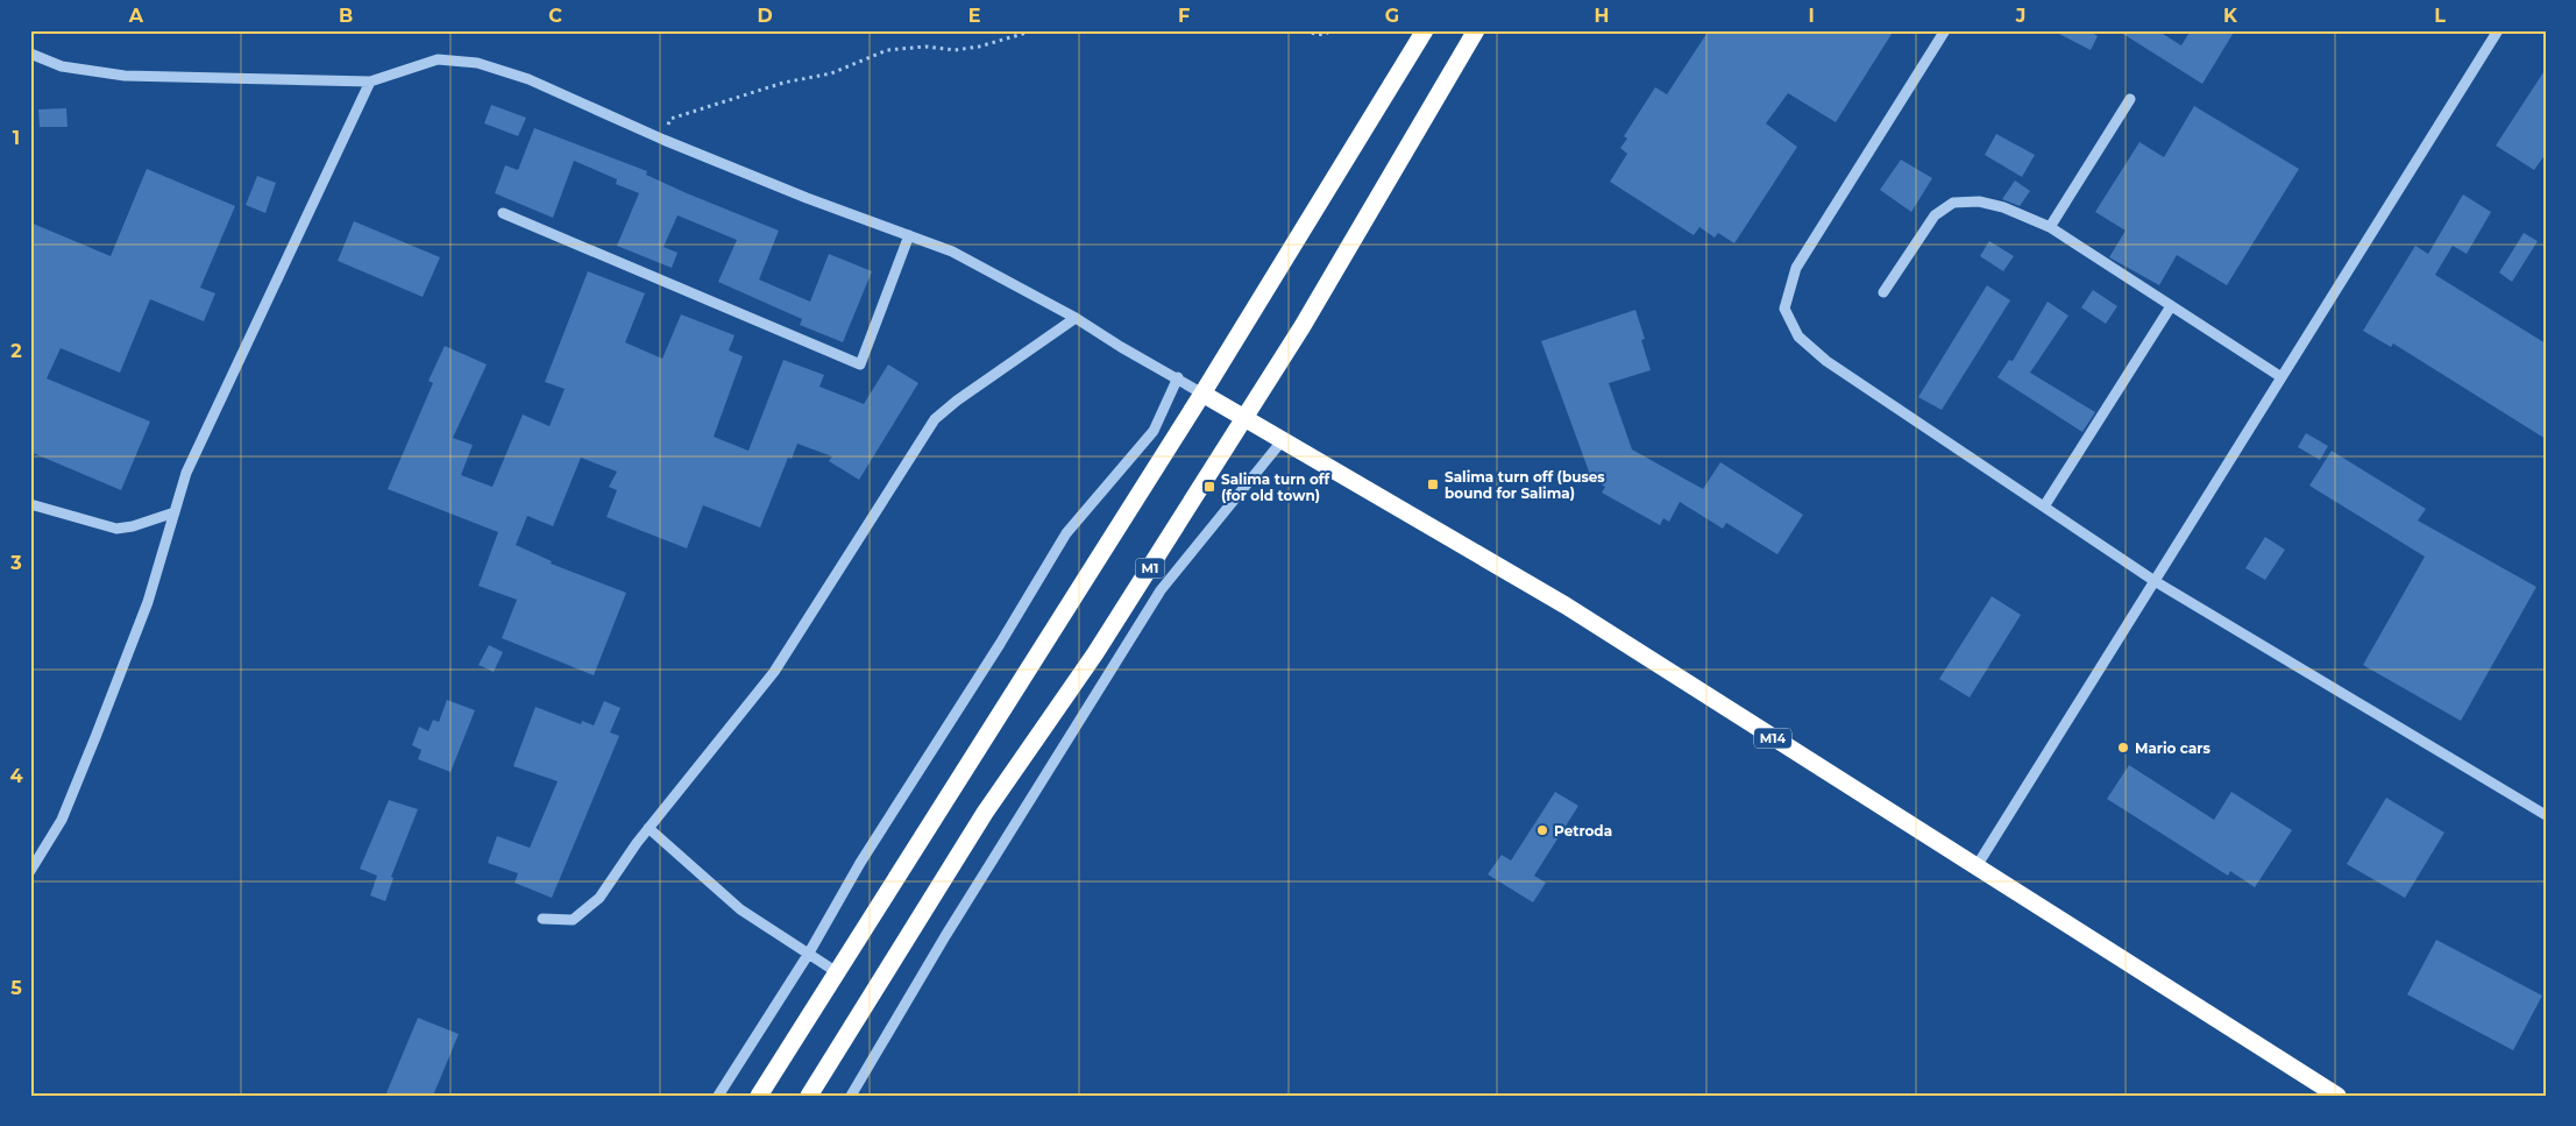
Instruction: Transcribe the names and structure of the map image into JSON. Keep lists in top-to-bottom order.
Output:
{
  "streets": {
    "highway": ["M1", "M14"]
  },
  "crossings": [
    ["M1", "M14"]
  ],
  "places": {
    "transit": ["Salima turn off (buses bound for Salima)", "Salima turn off (for old town)"],
    "other": ["Mario cars", "Petroda"]
  },
  "grid": {
    "columns": [
      "A",
      "B",
      "C",
      "D",
      "E",
      "F",
      "G",
      "H",
      "I",
      "J",
      "K",
      "L"
    ],
    "rows": [
      "1",
      "2",
      "3",
      "4",
      "5"
    ]
  }
}
